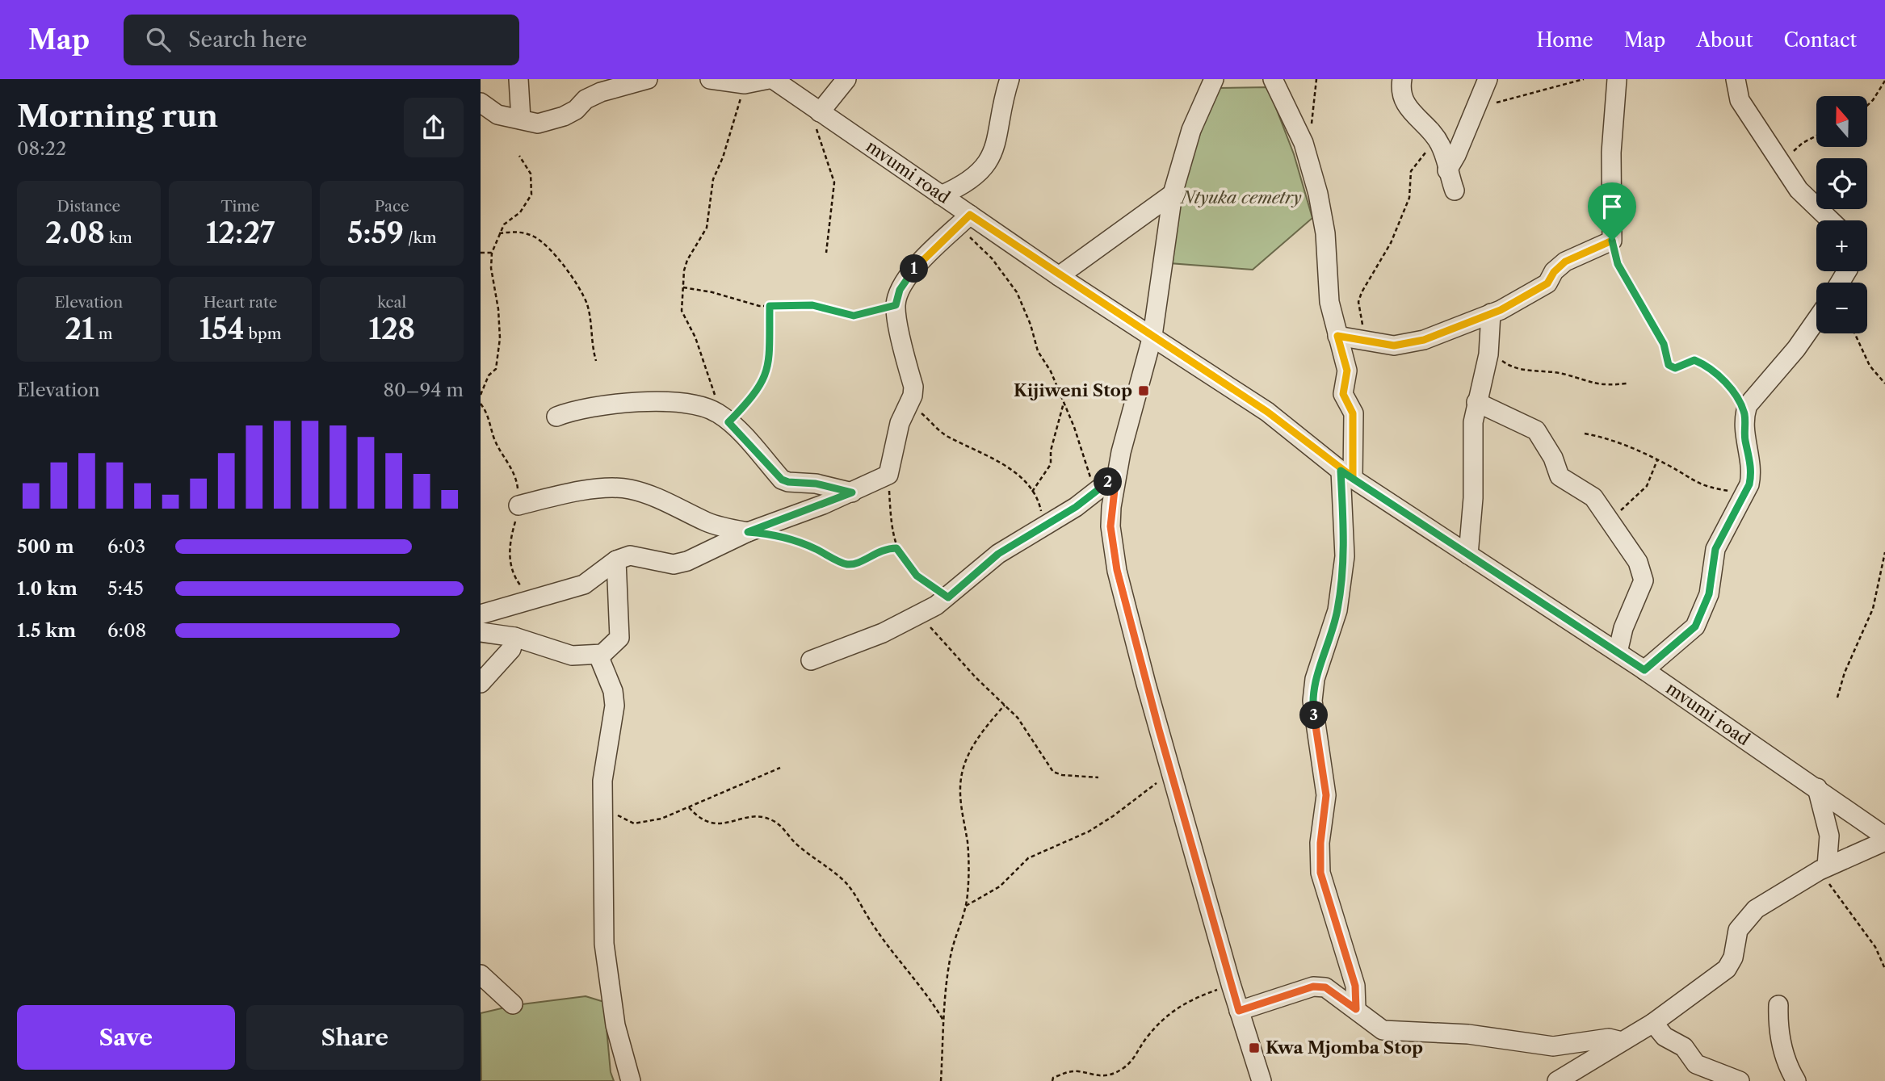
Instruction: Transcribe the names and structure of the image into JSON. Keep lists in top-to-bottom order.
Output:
{
  "streets": {
    "street": ["mvumi road"]
  },
  "parks": ["Ntyuka cemetry"],
  "places": {
    "transit": ["Kijiweni Stop", "Kwa Mjomba Stop"]
  },
  "north": "top",
  "page": {
    "header": "Map",
    "search": "Search here",
    "nav": [
      "Home",
      "Map",
      "About",
      "Contact"
    ],
    "heading": ["Morning run", "08:22"],
    "map_buttons": ["+", "−"],
    "stats": [
      ["Distance", "2.08 km"],
      ["Time", "12:27"],
      ["Pace", "5:59 /km"],
      ["Elevation", "21 m"],
      ["Heart rate", "154 bpm"],
      ["kcal", "128"]
    ],
    "pins": ["1", "2", "3"],
    "chart": ["Elevation", "80–94 m"],
    "list": [
      {
        "name": "500 m",
        "note": "6:03"
      },
      {
        "name": "1.0 km",
        "note": "5:45"
      },
      {
        "name": "1.5 km",
        "note": "6:08"
      }
    ],
    "buttons": ["Save", "Share"]
  }
}
